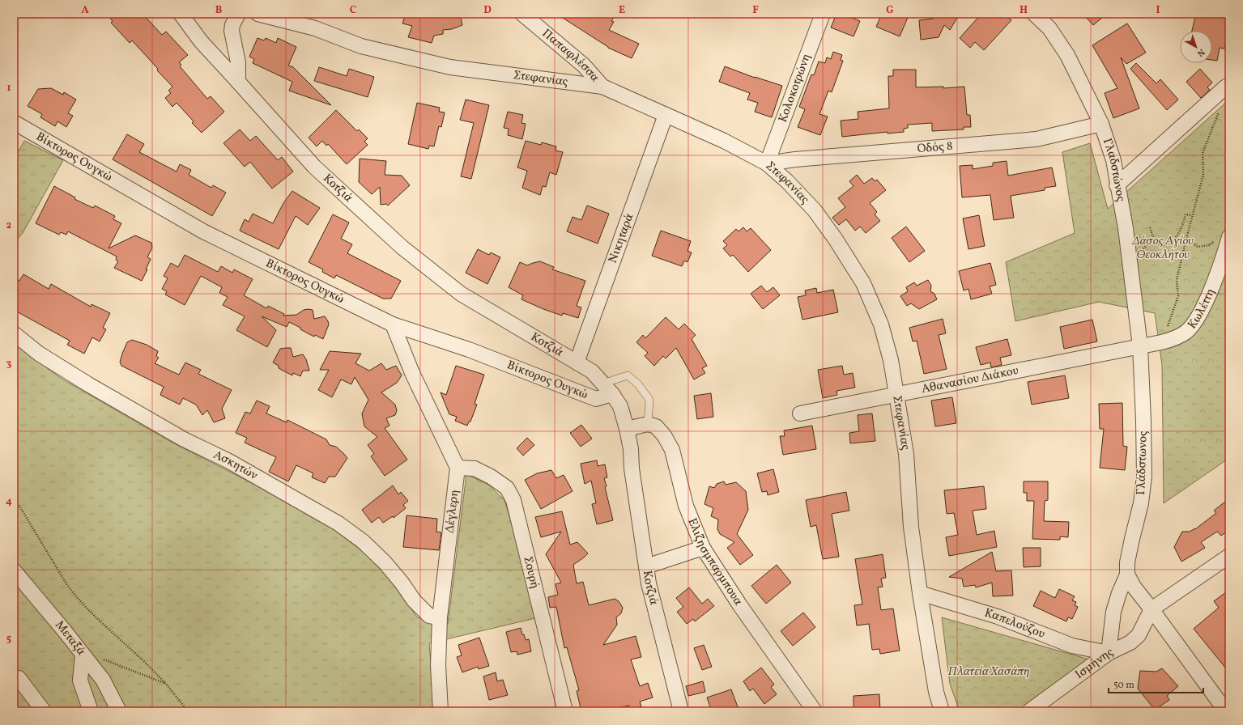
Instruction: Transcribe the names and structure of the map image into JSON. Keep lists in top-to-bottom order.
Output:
{
  "streets": {
    "street": [
      "Παπαφλέσσα",
      "Στεφανίας",
      "Κολοκοτρώνη",
      "Οδός 8",
      "Βίκτορος Ουγκώ",
      "Γλαδστώνος",
      "Κοτζιά",
      "Νικηταρά",
      "Κωλέττη",
      "Αθανασίου Διάκου",
      "Γλάδστωνος",
      "Ασκητών",
      "Δέγλερη",
      "Ελιζησμπαρμπουα",
      "Σουρή",
      "Καπελούζου",
      "Μεταξά",
      "Ισμήνης"
    ]
  },
  "crossings": [
    ["Παπαφλέσσα", "Στεφανίας"],
    ["Στεφανίας", "Κολοκοτρώνη"],
    ["Στεφανίας", "Οδός 8"],
    ["Στεφανίας", "Νικηταρά"],
    ["Στεφανίας", "Αθανασίου Διάκου"],
    ["Στεφανίας", "Καπελούζου"],
    ["Κολοκοτρώνη", "Οδός 8"],
    ["Οδός 8", "Γλαδστώνος"],
    ["Βίκτορος Ουγκώ", "Κοτζιά"],
    ["Γλαδστώνος", "Κωλέττη"],
    ["Γλαδστώνος", "Αθανασίου Διάκου"],
    ["Γλαδστώνος", "Γλάδστωνος"],
    ["Κοτζιά", "Νικηταρά"],
    ["Κωλέττη", "Αθανασίου Διάκου"],
    ["Κωλέττη", "Γλάδστωνος"],
    ["Αθανασίου Διάκου", "Γλάδστωνος"],
    ["Ασκητών", "Δέγλερη"],
    ["Δέγλερη", "Σουρή"],
    ["Καπελούζου", "Ισμήνης"]
  ],
  "parks": ["Δάσος Αγίου Θεοκλήτου", "Πλατεία Χασάπη"],
  "scale_bar": "50 m",
  "north": "bottom right",
  "grid": {
    "columns": [
      "A",
      "B",
      "C",
      "D",
      "E",
      "F",
      "G",
      "H",
      "I"
    ],
    "rows": [
      "1",
      "2",
      "3",
      "4",
      "5"
    ]
  }
}
